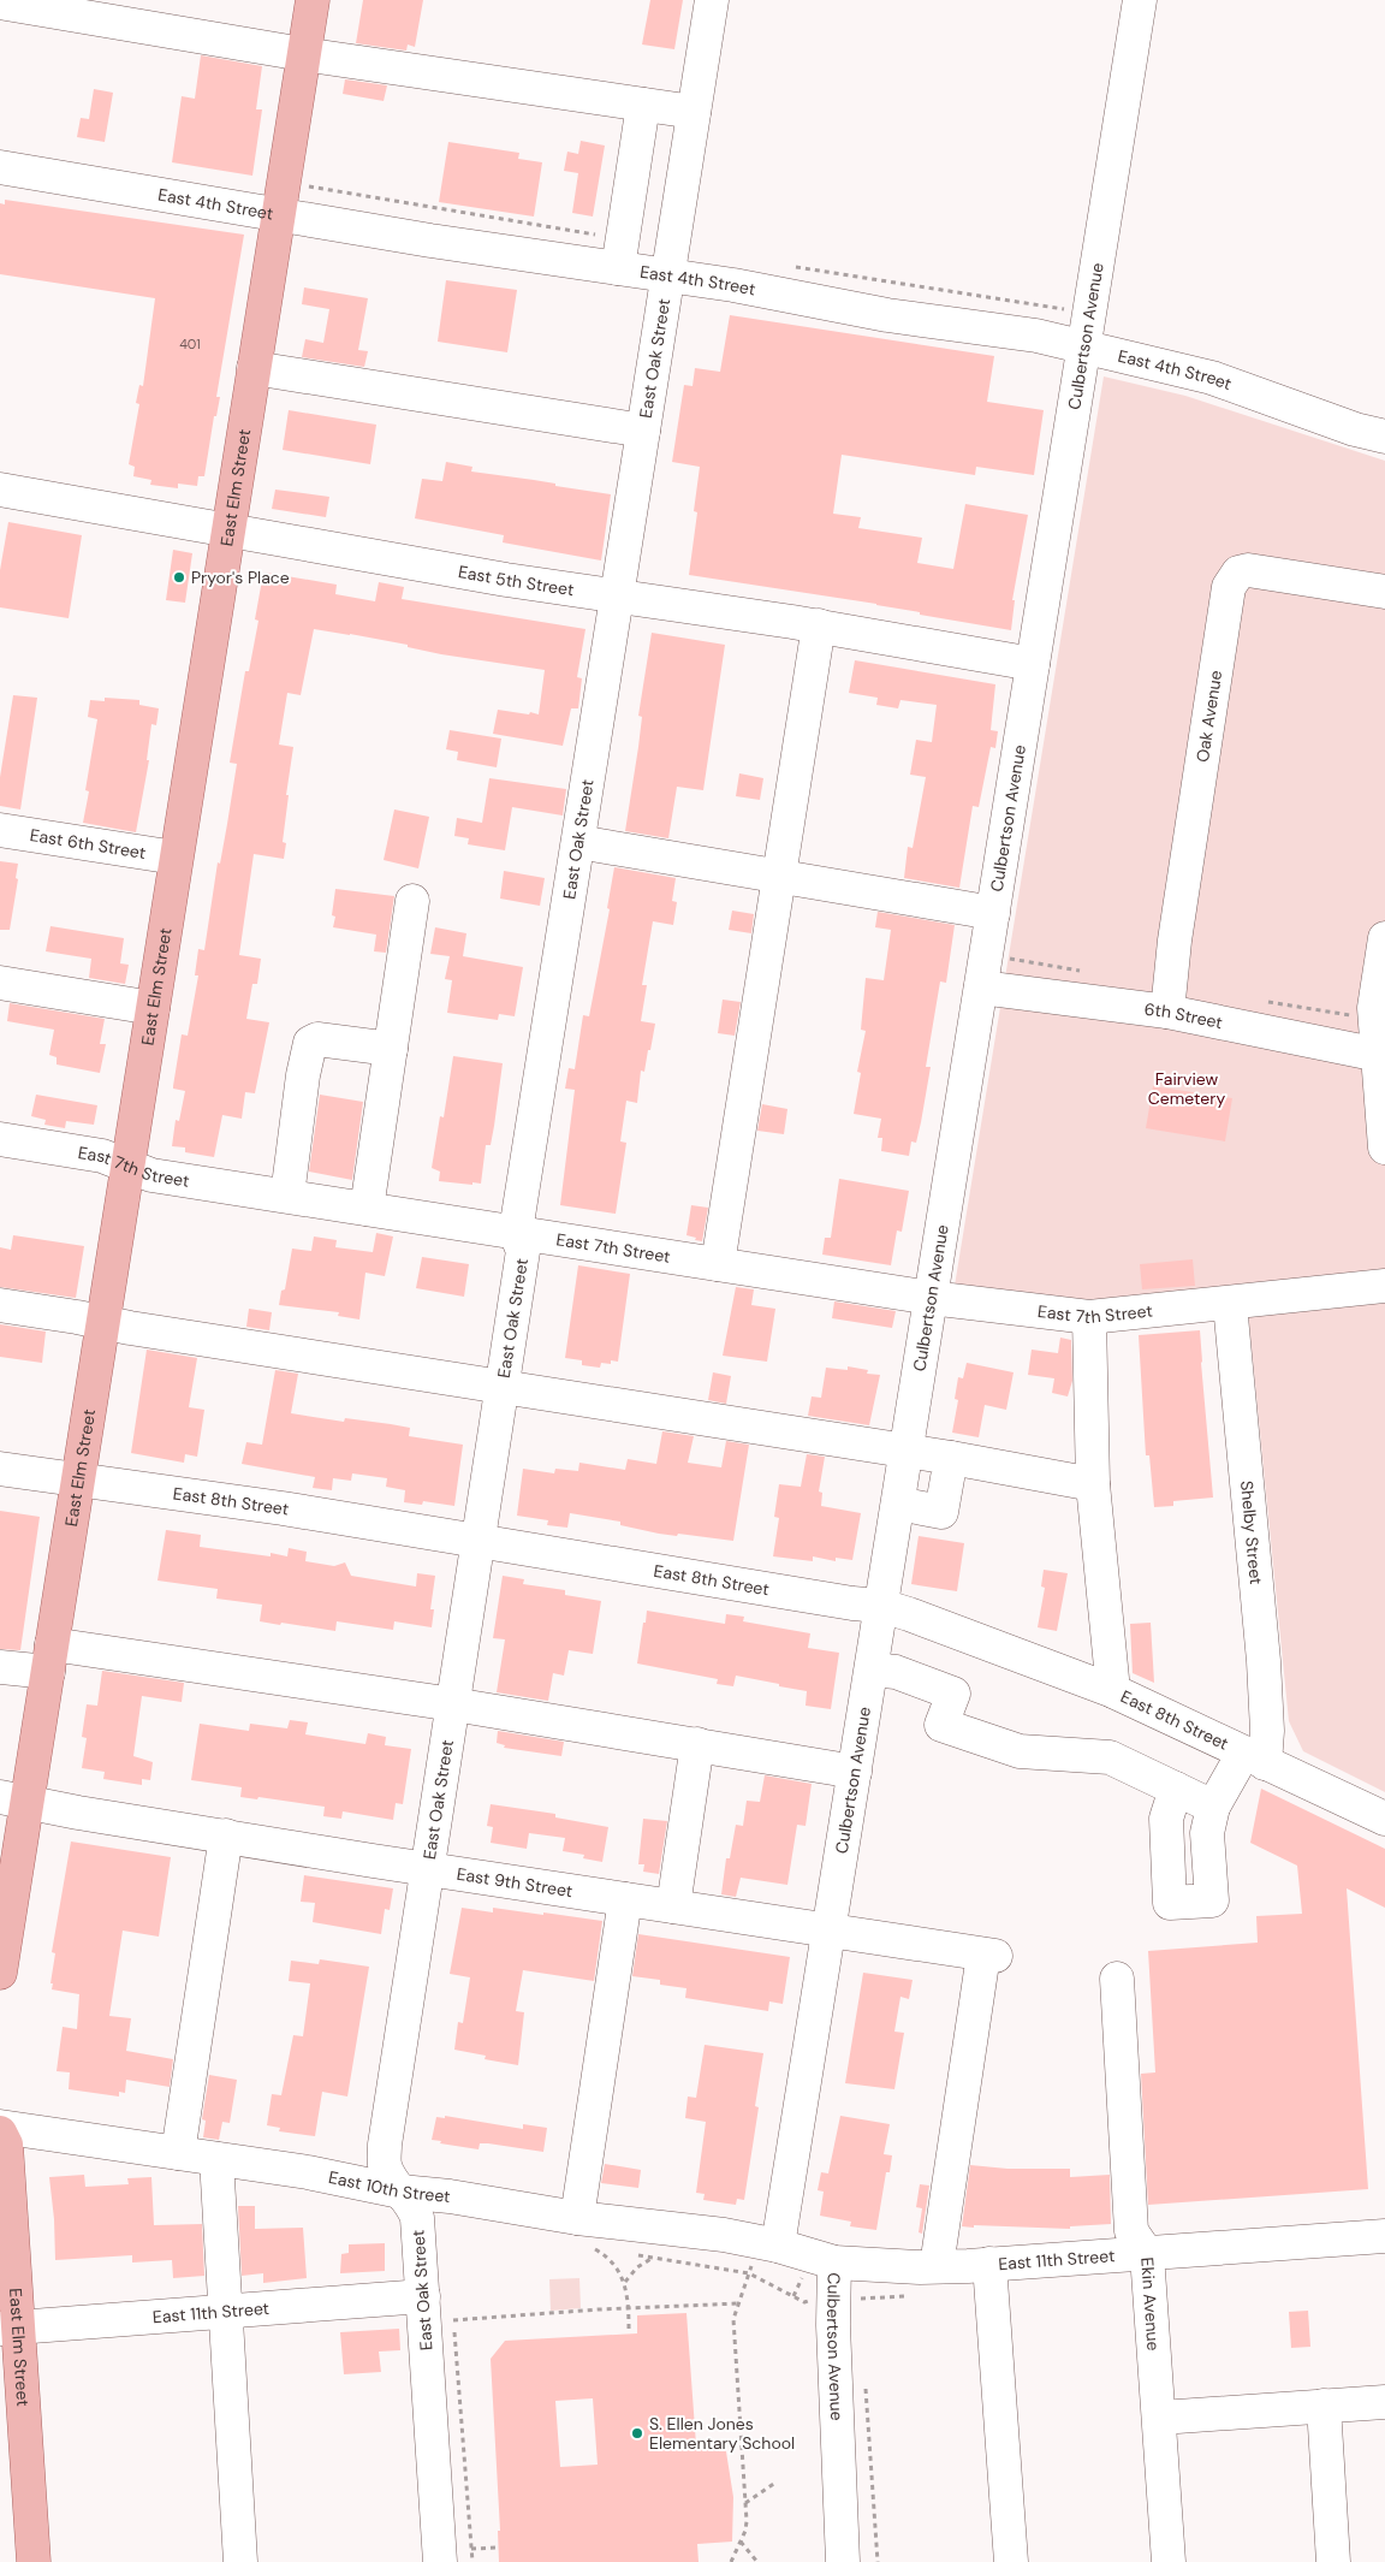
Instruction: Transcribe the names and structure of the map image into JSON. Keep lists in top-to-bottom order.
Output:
{
  "streets": {
    "main road": ["East Elm Street"],
    "street": [
      "East 4th Street",
      "Culbertson Avenue",
      "East Oak Street",
      "East 5th Street",
      "Oak Avenue",
      "East 6th Street",
      "6th Street",
      "East 7th Street",
      "East 8th Street",
      "Shelby Street",
      "East 9th Street",
      "East 10th Street",
      "East 11th Street",
      "Ekin Avenue"
    ]
  },
  "crossings": [
    ["East 4th Street", "Culbertson Avenue"],
    ["East 4th Street", "East Oak Street"],
    ["East 4th Street", "East Elm Street"],
    ["Culbertson Avenue", "East 5th Street"],
    ["Culbertson Avenue", "6th Street"],
    ["Culbertson Avenue", "East 7th Street"],
    ["Culbertson Avenue", "East 8th Street"],
    ["Culbertson Avenue", "East 9th Street"],
    ["Culbertson Avenue", "East 10th Street"],
    ["Culbertson Avenue", "East 11th Street"],
    ["East Oak Street", "East 5th Street"],
    ["East Oak Street", "East 7th Street"],
    ["East Oak Street", "East 8th Street"],
    ["East Oak Street", "East 9th Street"],
    ["East Oak Street", "East 10th Street"],
    ["East Oak Street", "East 11th Street"],
    ["East Elm Street", "East 5th Street"],
    ["East Elm Street", "East 6th Street"],
    ["East Elm Street", "East 7th Street"],
    ["East Elm Street", "East 8th Street"],
    ["East Elm Street", "East 9th Street"],
    ["East Elm Street", "East 11th Street"],
    ["Oak Avenue", "6th Street"],
    ["East 7th Street", "Shelby Street"],
    ["East 8th Street", "Shelby Street"],
    ["East 9th Street", "East 11th Street"],
    ["East 11th Street", "Ekin Avenue"]
  ],
  "parks": ["Fairview Cemetery"],
  "places": ["Pryor's Place", "S. Ellen Jones Elementary School"],
  "house_numbers": ["401"]
}
